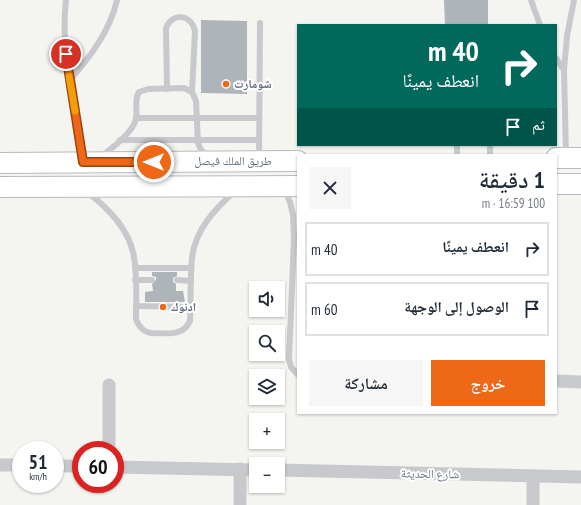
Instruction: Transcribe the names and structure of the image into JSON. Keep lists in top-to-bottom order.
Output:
{
  "streets": {
    "main road": ["طريق الملك فيصل"],
    "street": ["شارع الحديثة"]
  },
  "places": ["شومارت", "ادنوك"],
  "page": {
    "turn": ["40 m", "انعطف يمينًا"],
    "then": "ثم",
    "heading": ["1 دقيقة", "100 m · 16:59"],
    "list": [
      {
        "name": "انعطف يمينًا",
        "value": "40 m"
      },
      {
        "name": "الوصول إلى الوجهة",
        "value": "60 m"
      }
    ],
    "map_buttons": ["+", "−"],
    "buttons": ["خروج", "مشاركة"],
    "speed": "51 km/h",
    "limit": "60"
  }
}
